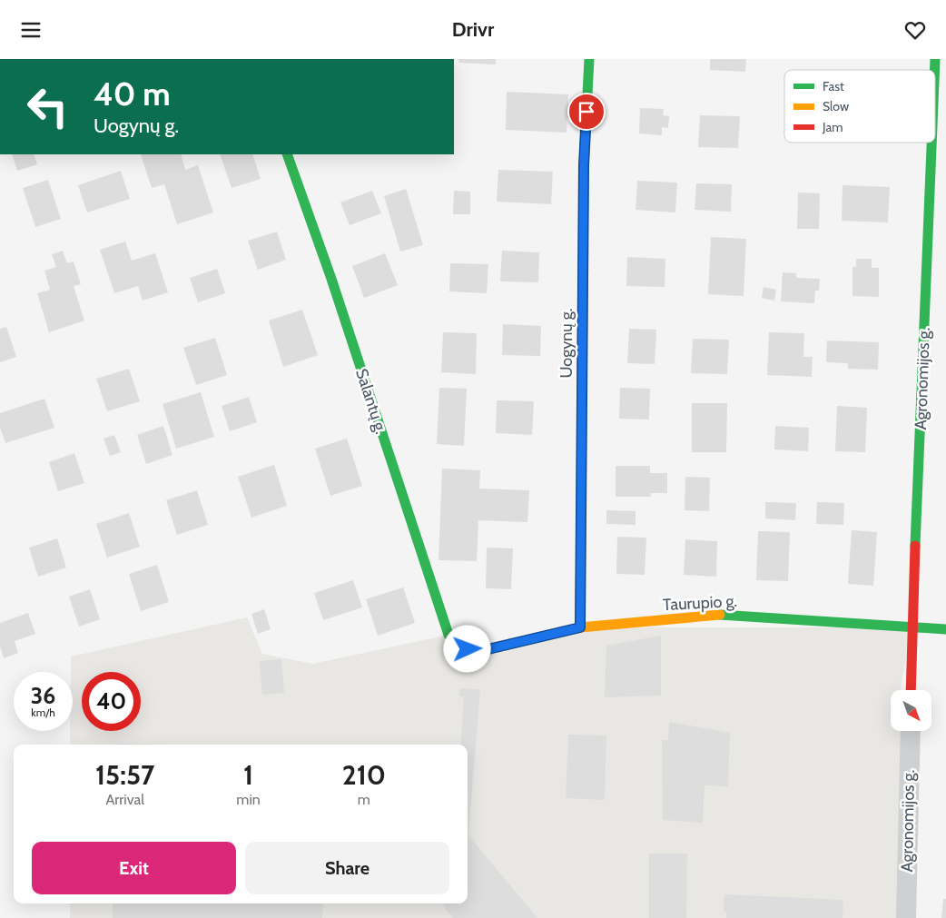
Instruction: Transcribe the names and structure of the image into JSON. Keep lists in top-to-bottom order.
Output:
{
  "streets": {
    "street": [
      "Uogynų g.",
      "Agronomijos g.",
      "Salantų g.",
      "Taurupio g."
    ]
  },
  "crossings": [
    ["Uogynų g.", "Taurupio g."],
    ["Agronomijos g.", "Taurupio g."],
    ["Salantų g.", "Taurupio g."]
  ],
  "legend": ["Fast", "Slow", "Jam"],
  "north": "bottom right",
  "page": {
    "header": "Drivr",
    "turn": ["40 m", "Uogynų g."],
    "speed": "36 km/h",
    "limit": "40",
    "eta": [
      "15:57",
      "Arrival",
      "1",
      "min",
      "210",
      "m"
    ],
    "buttons": ["Exit", "Share"]
  }
}
